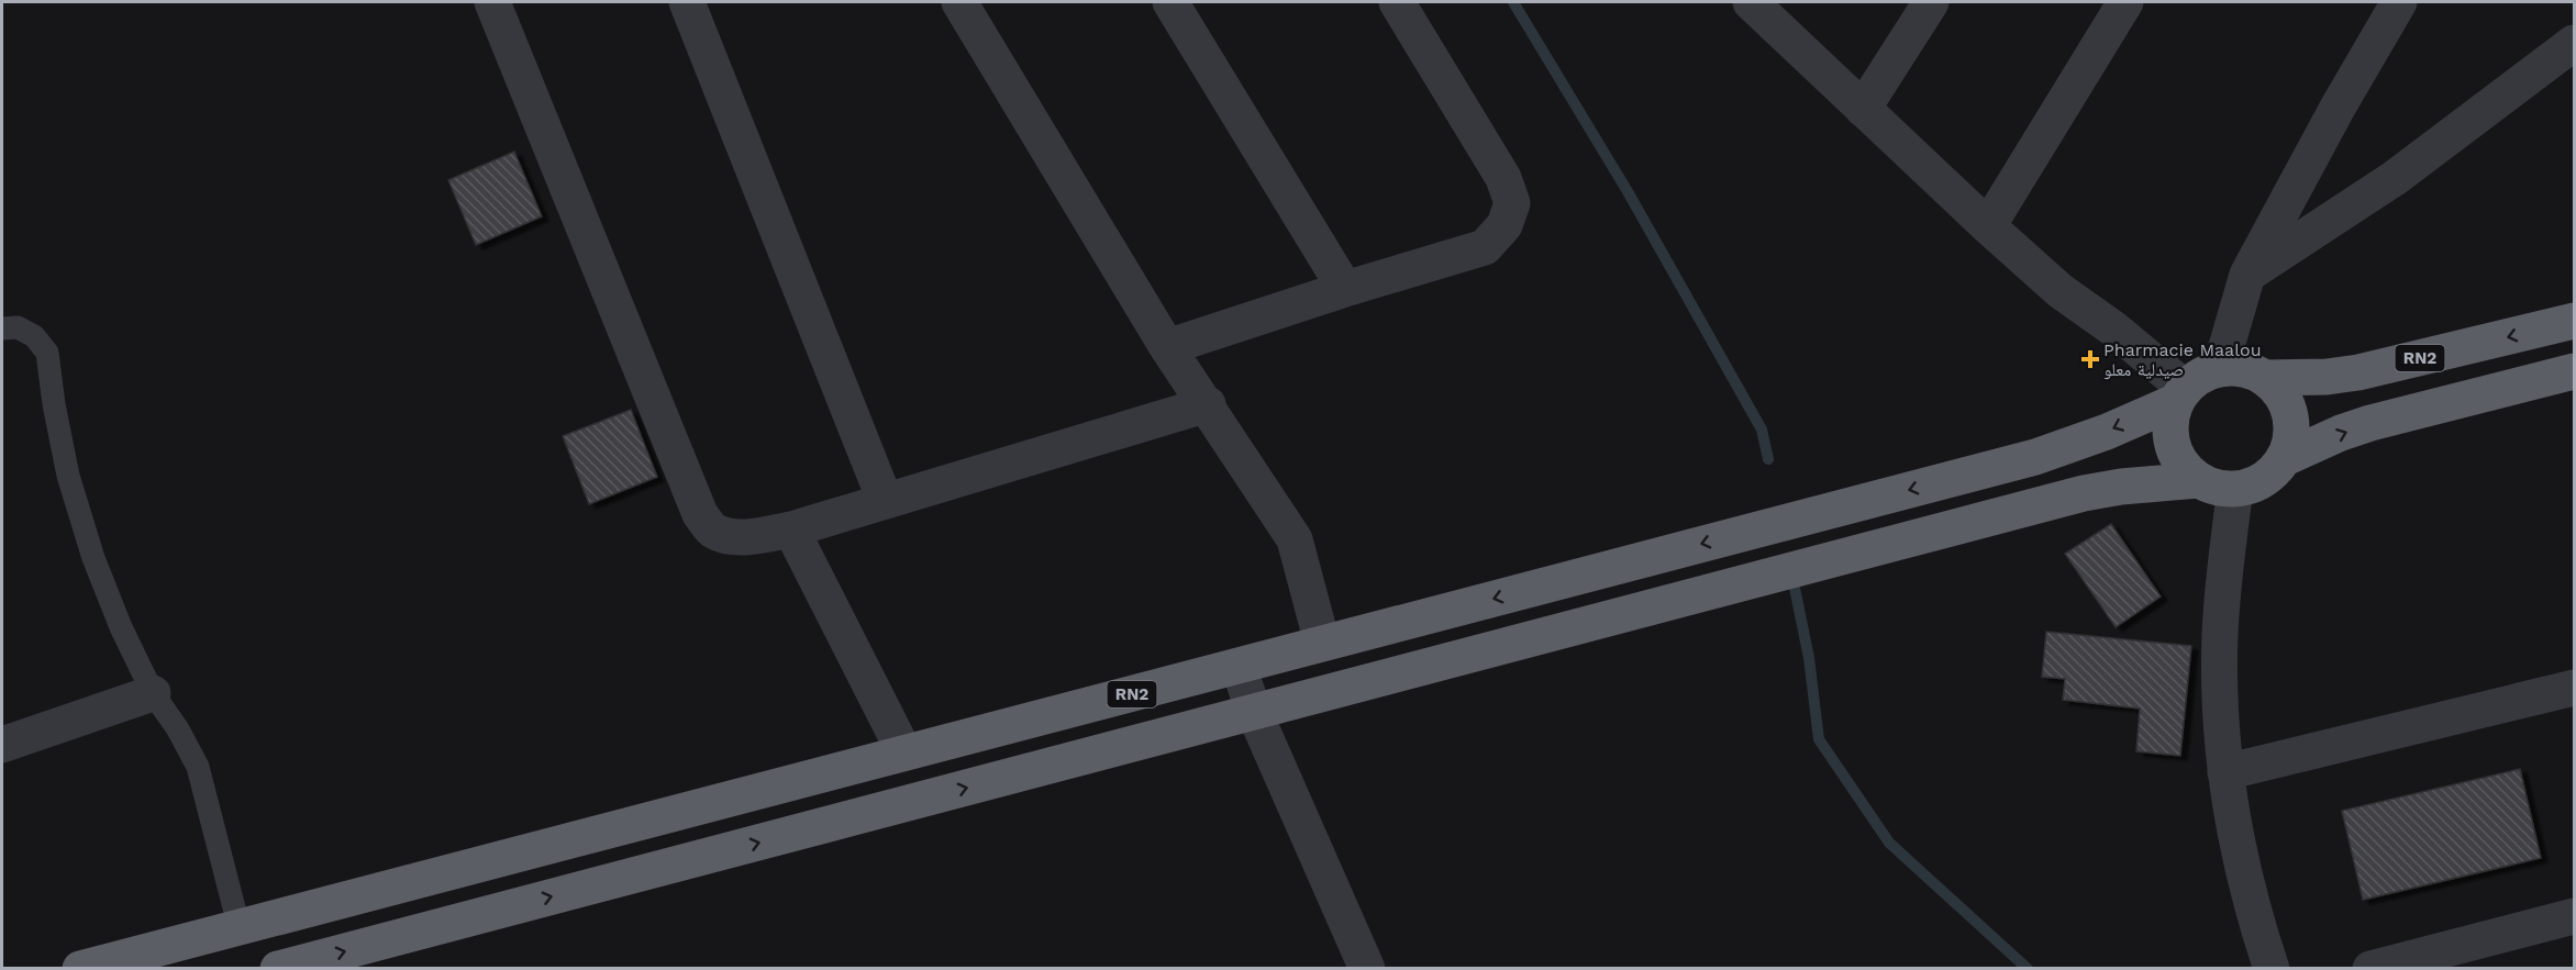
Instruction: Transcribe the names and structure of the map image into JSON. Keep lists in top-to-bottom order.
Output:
{
  "streets": {
    "highway": ["RN2"]
  },
  "places": {
    "health": ["Pharmacie Maalou صيدلية معلو"]
  }
}
